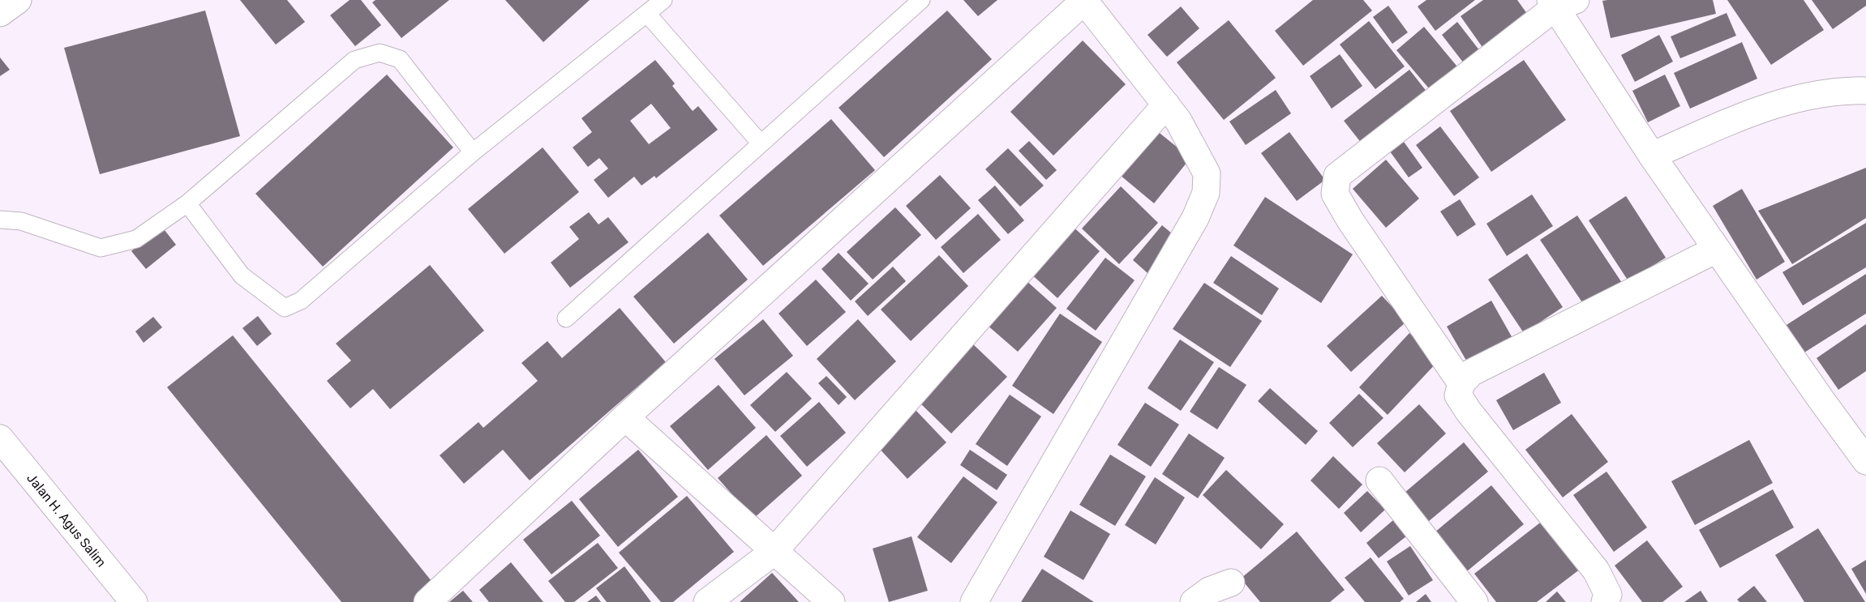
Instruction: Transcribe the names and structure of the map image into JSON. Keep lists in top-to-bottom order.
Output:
{
  "streets": {
    "street": ["Jalan H. Agus Salim"]
  }
}
